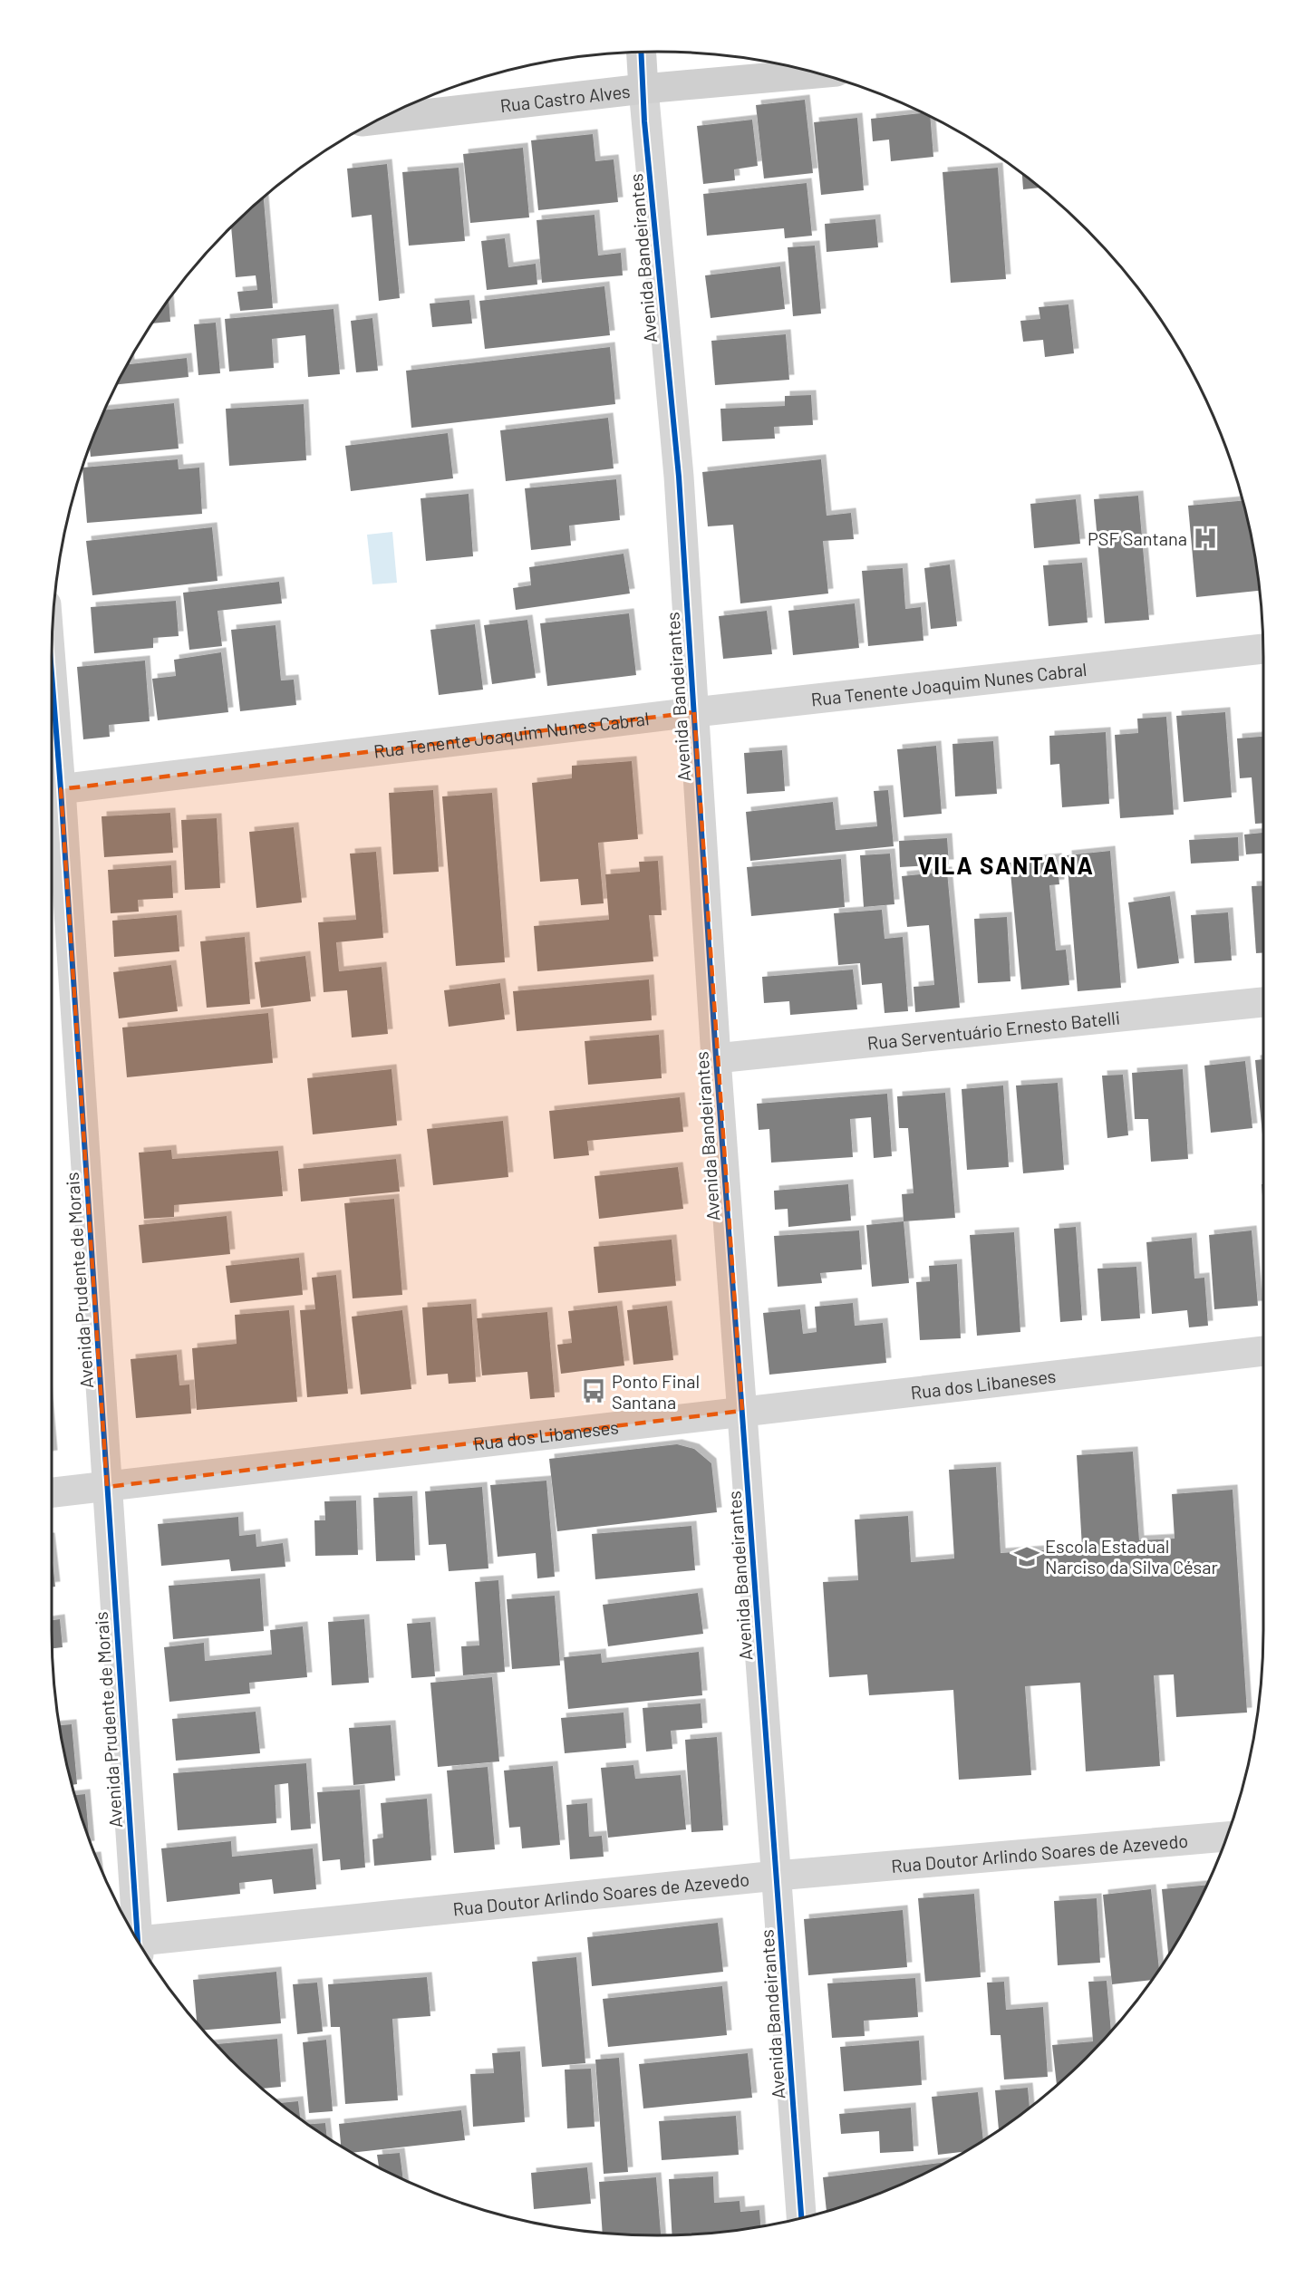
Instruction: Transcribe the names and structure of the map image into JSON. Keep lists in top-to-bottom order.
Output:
{
  "streets": {
    "main road": ["Rua Castro Alves", "Avenida Bandeirantes"],
    "street": [
      "Rua Tenente Joaquim Nunes Cabral",
      "Rua Serventuário Ernesto Batelli",
      "Avenida Prudente de Morais",
      "Rua dos Libaneses",
      "Rua Doutor Arlindo Soares de Azevedo"
    ]
  },
  "crossings": [
    ["Rua Castro Alves", "Avenida Bandeirantes"],
    ["Avenida Bandeirantes", "Rua Tenente Joaquim Nunes Cabral"],
    ["Avenida Bandeirantes", "Rua Serventuário Ernesto Batelli"],
    ["Avenida Bandeirantes", "Rua dos Libaneses"],
    ["Avenida Bandeirantes", "Rua Doutor Arlindo Soares de Azevedo"],
    ["Rua Tenente Joaquim Nunes Cabral", "Avenida Prudente de Morais"],
    ["Avenida Prudente de Morais", "Rua dos Libaneses"]
  ],
  "districts": ["VILA SANTANA"],
  "places": {
    "hospital": ["PSF Santana"],
    "bus stop": ["Ponto Final Santana"],
    "school or university": ["Escola Estadual Narciso da Silva César"]
  }
}
